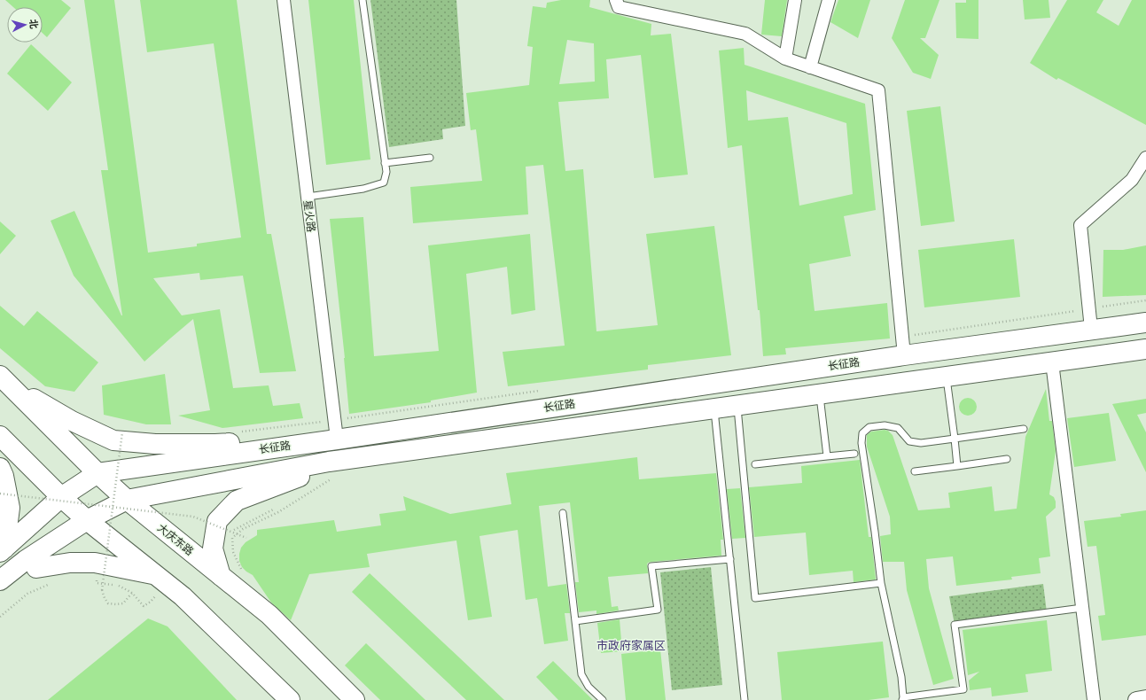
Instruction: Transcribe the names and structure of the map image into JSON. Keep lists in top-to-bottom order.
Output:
{
  "streets": {
    "main road": ["长征路", "大庆东路"],
    "street": ["星火路"]
  },
  "crossings": [
    ["长征路", "大庆东路"]
  ],
  "districts": ["市政府家属区"],
  "north": "right"
}
